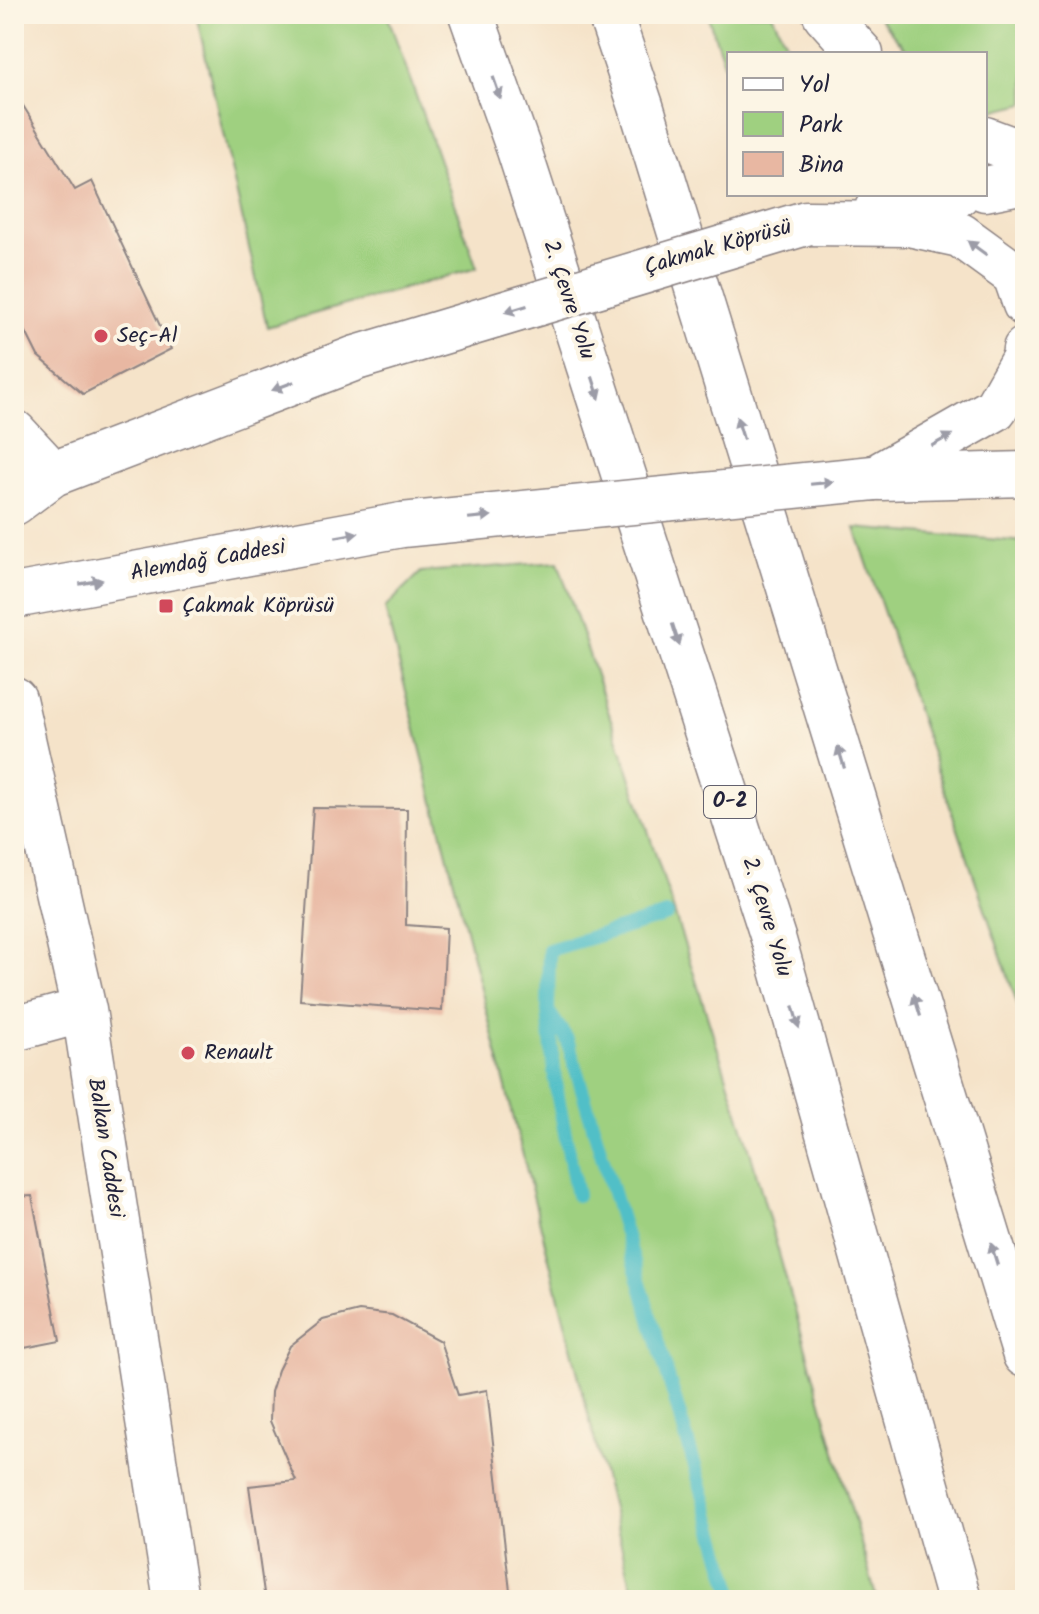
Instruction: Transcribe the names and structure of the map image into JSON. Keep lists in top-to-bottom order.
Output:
{
  "streets": {
    "main road": [
      "Çakmak Köprüsü",
      "2. Çevre Yolu",
      "Alemdağ Caddesi",
      "O-2",
      "Balkan Caddesi"
    ]
  },
  "one_way": ["Çakmak Köprüsü", "Alemdağ Caddesi"],
  "places": {
    "other": ["Seç-Al", "Renault"],
    "transit": ["Çakmak Köprüsü"]
  },
  "legend": ["Yol", "Park", "Bina"]
}
